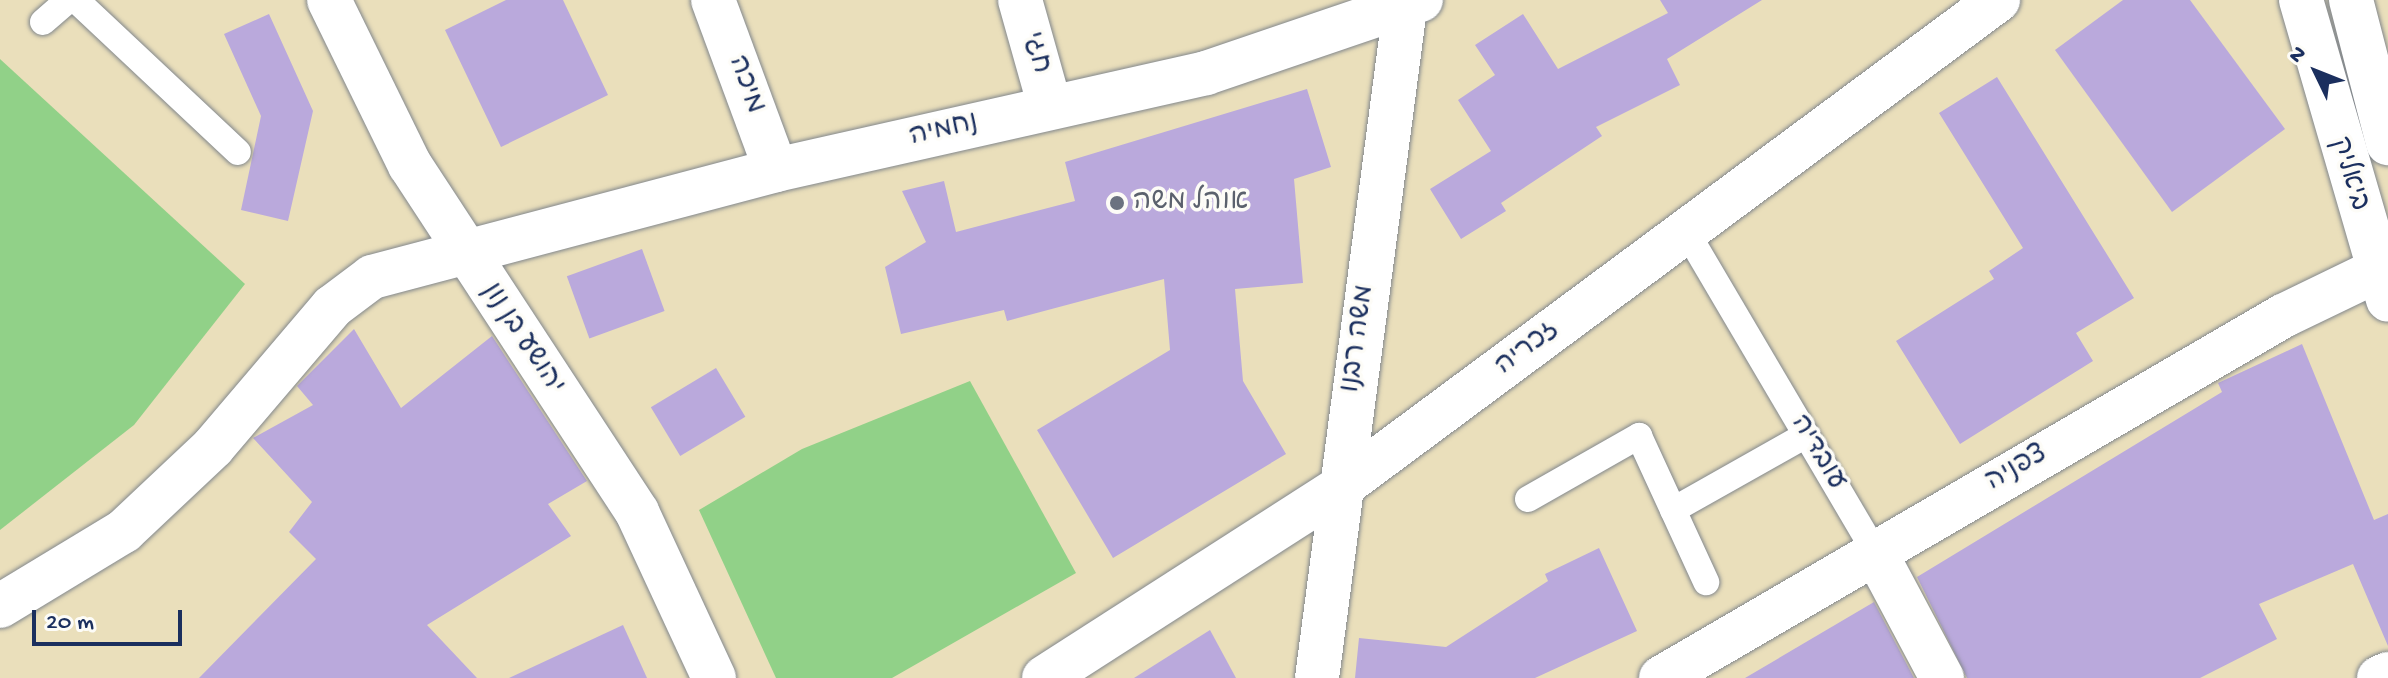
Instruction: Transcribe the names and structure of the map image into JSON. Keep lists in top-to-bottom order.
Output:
{
  "streets": {
    "street": [
      "חגי",
      "מיכה",
      "נחמיה",
      "ביאליק",
      "יהושע בן נון",
      "משה רבנו",
      "זכריה",
      "עובדיה",
      "צפניה"
    ]
  },
  "crossings": [
    ["חגי", "נחמיה"],
    ["מיכה", "נחמיה"],
    ["נחמיה", "יהושע בן נון"],
    ["נחמיה", "משה רבנו"],
    ["ביאליק", "צפניה"],
    ["משה רבנו", "זכריה"],
    ["זכריה", "עובדיה"],
    ["עובדיה", "צפניה"]
  ],
  "places": ["אוהל משה"],
  "scale_bar": "20 m",
  "north": "top left"
}
